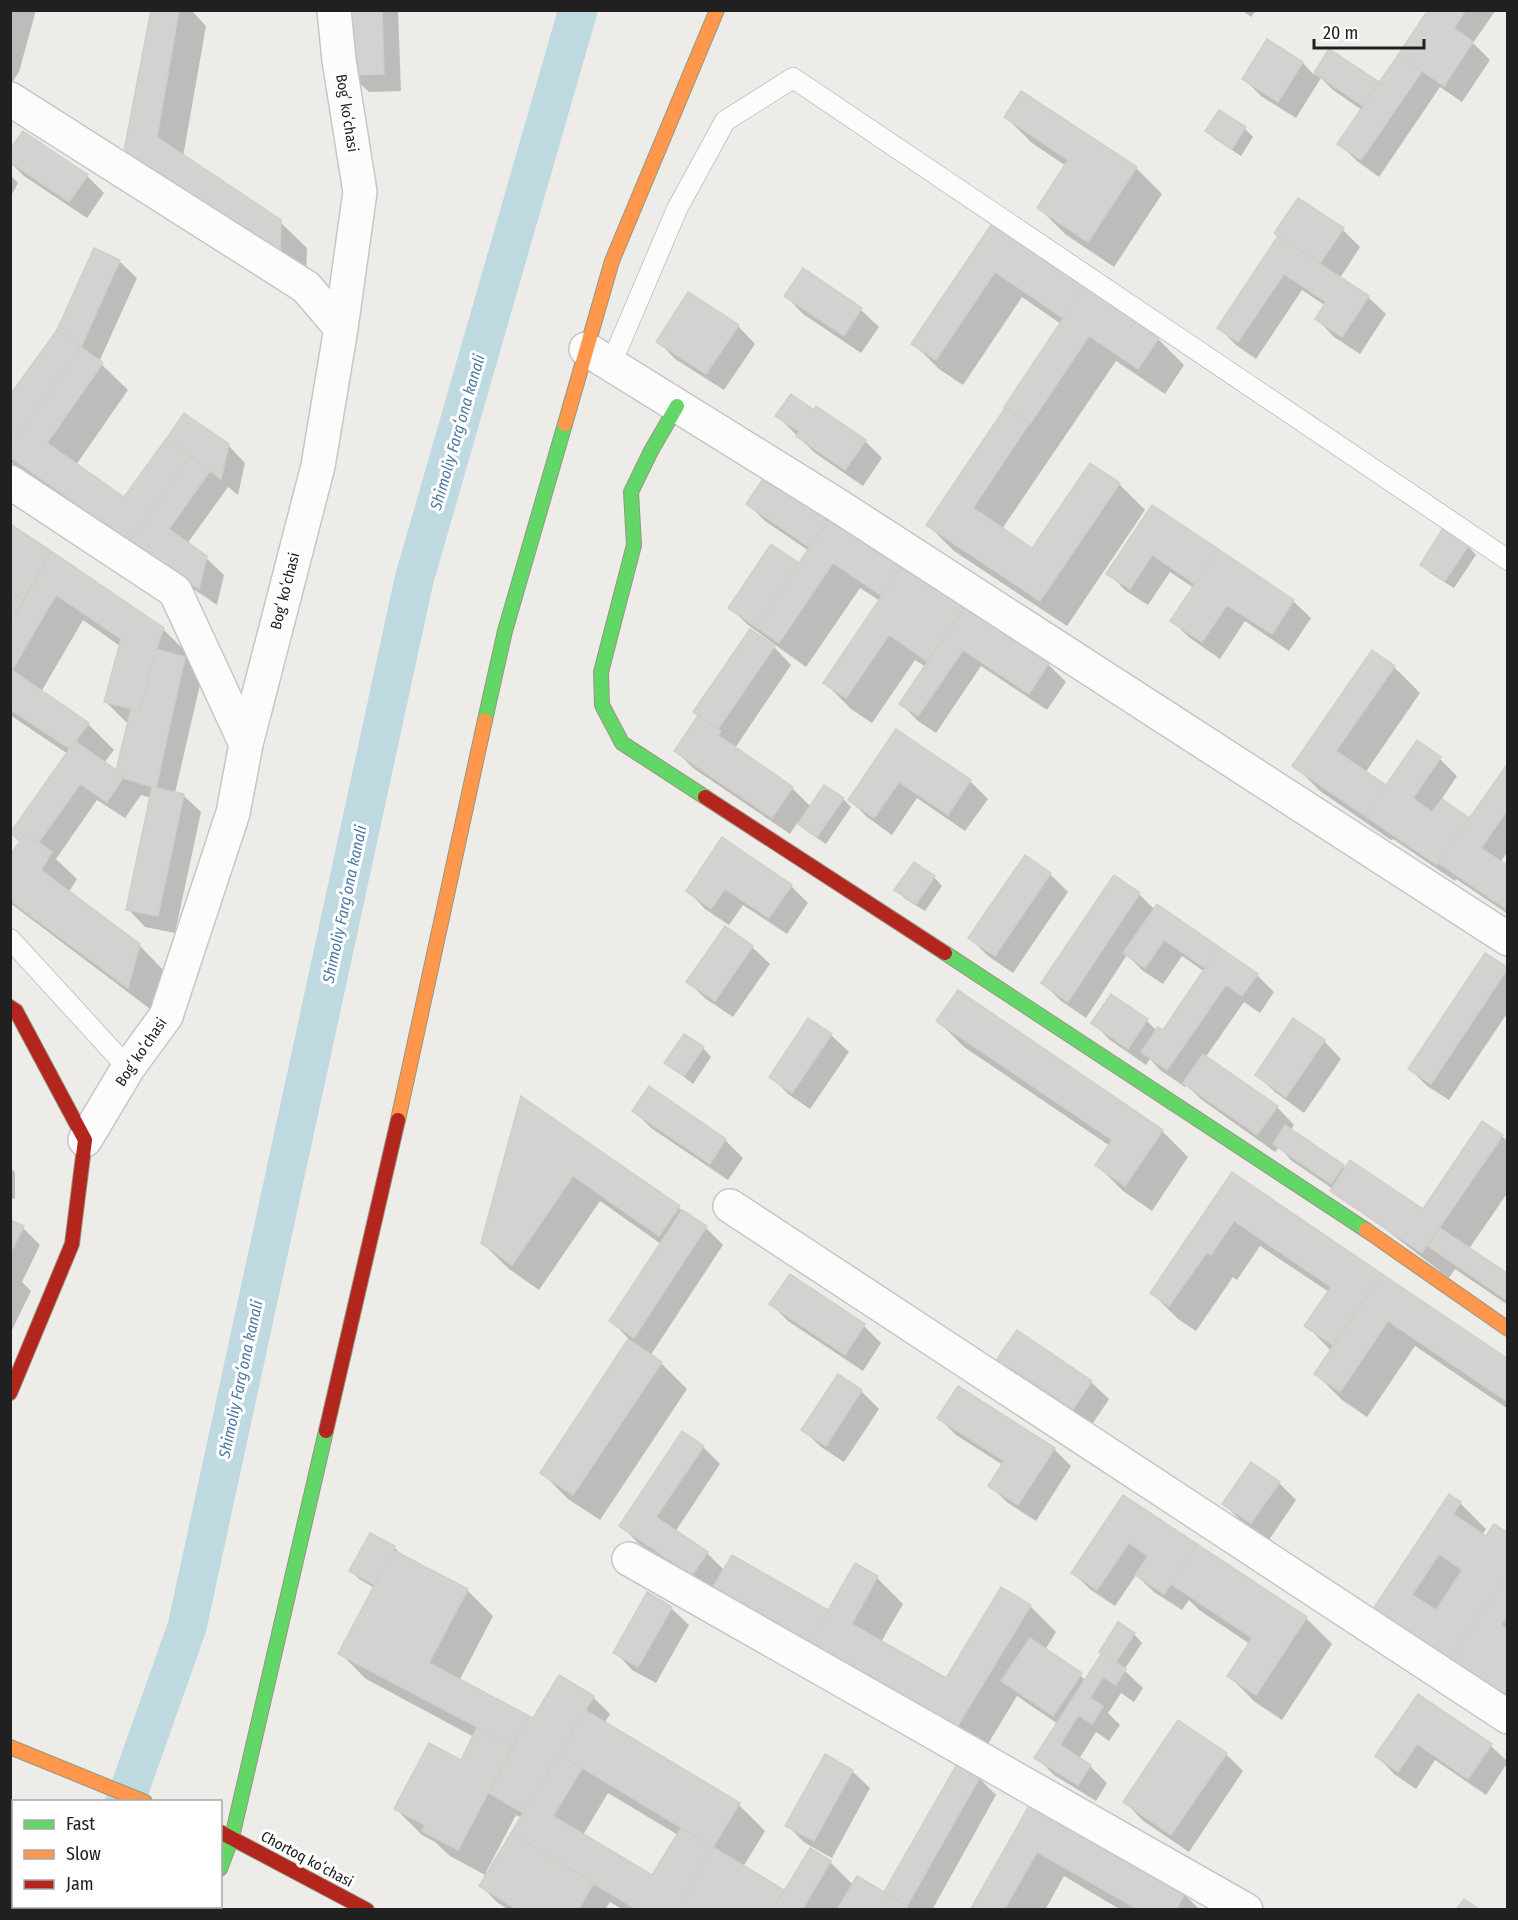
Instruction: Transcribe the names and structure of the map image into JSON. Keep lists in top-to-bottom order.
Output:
{
  "streets": {
    "street": ["Bogʻ koʻchasi", "Chortoq koʻchasi"]
  },
  "water": ["Shimoliy Fargʻona kanali"],
  "legend": ["Fast", "Slow", "Jam"],
  "scale_bar": "20 m"
}
